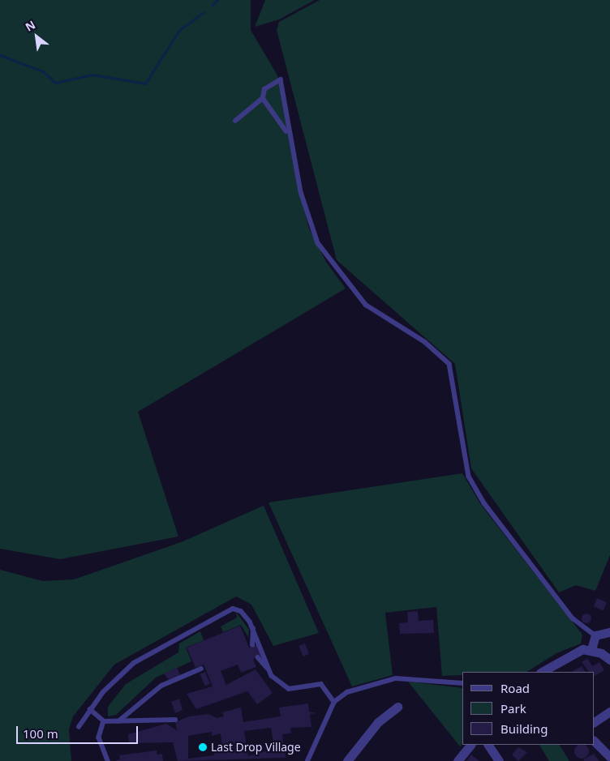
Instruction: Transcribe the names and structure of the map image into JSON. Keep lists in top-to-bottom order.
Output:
{
  "places": ["Last Drop Village"],
  "legend": ["Road", "Park", "Building"],
  "scale_bar": "100 m",
  "north": "top left"
}
